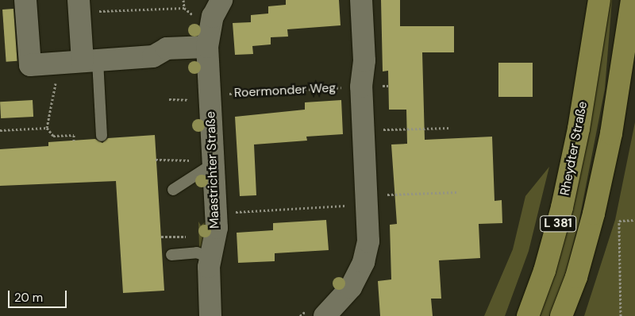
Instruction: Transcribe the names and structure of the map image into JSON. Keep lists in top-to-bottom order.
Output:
{
  "streets": {
    "main road": ["Rheydter Straße", "L 381"],
    "street": ["Maastrichter Straße"],
    "path": ["Roermonder Weg"]
  },
  "crossings": [
    ["Roermonder Weg", "Maastrichter Straße"]
  ],
  "scale_bar": "20 m"
}
